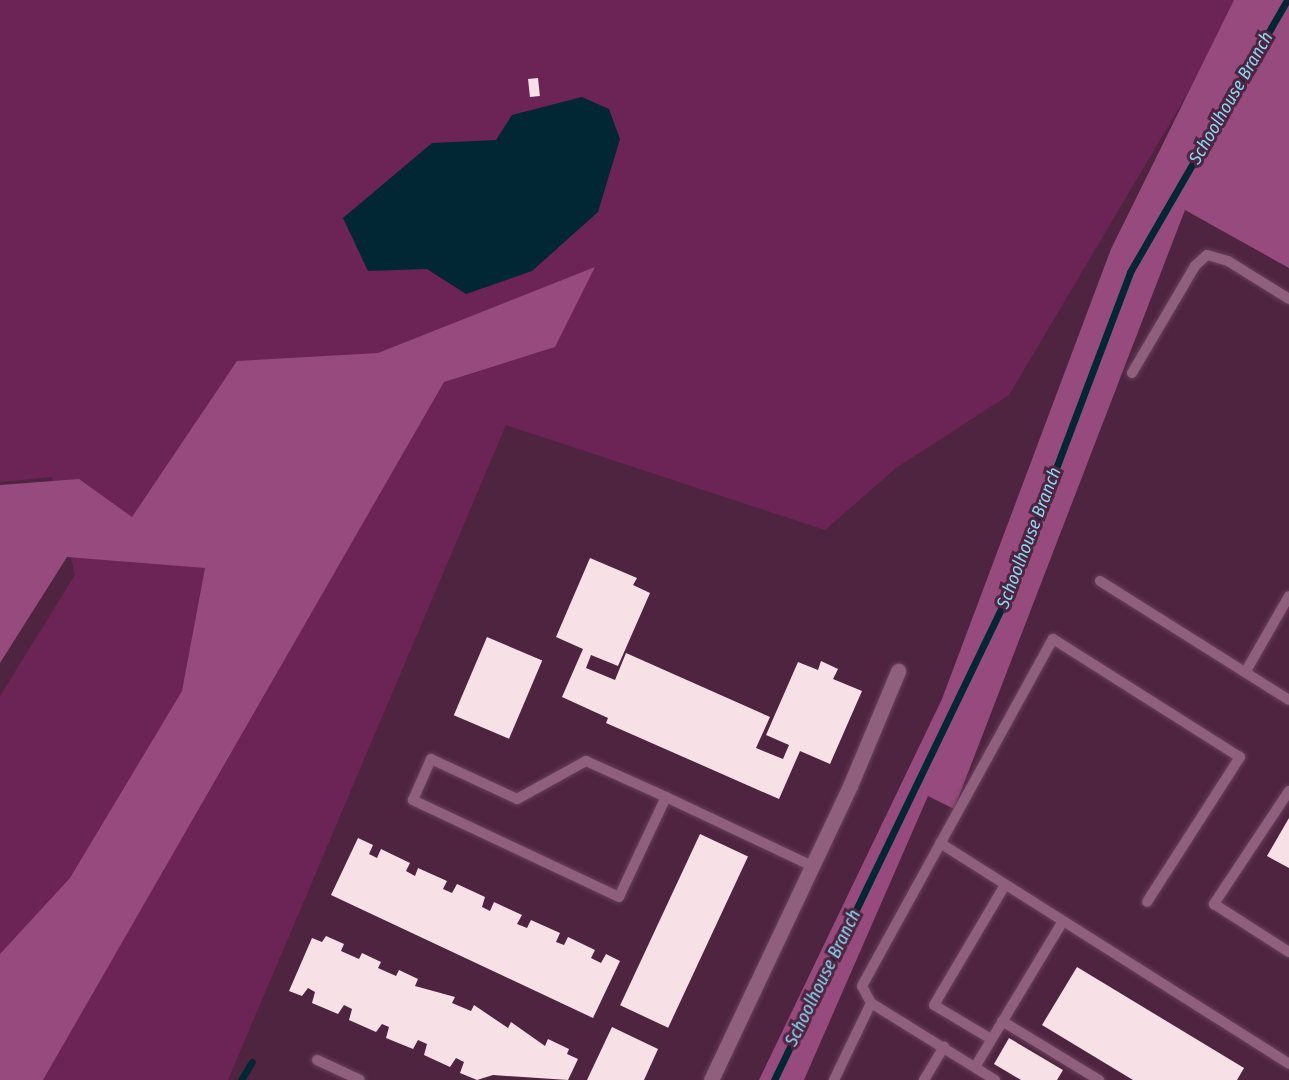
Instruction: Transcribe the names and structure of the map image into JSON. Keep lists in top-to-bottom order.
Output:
{
  "water": ["Schoolhouse Branch"]
}
